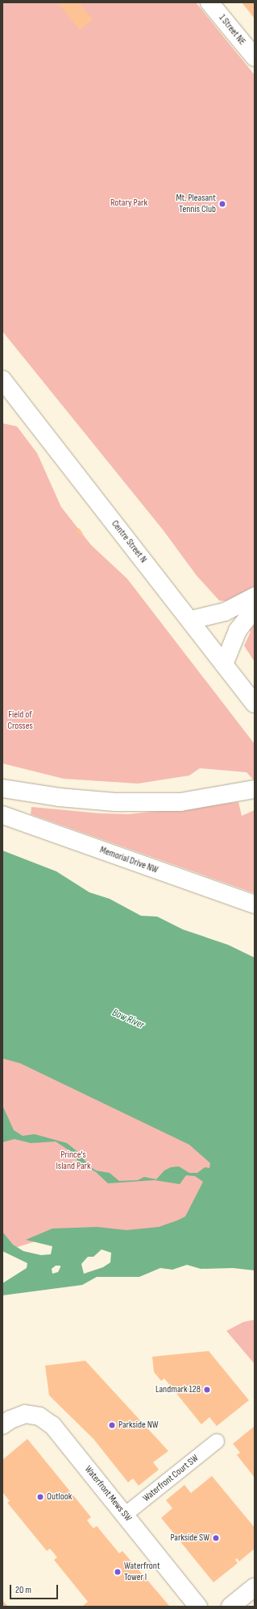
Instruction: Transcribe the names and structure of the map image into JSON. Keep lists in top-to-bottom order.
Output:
{
  "streets": {
    "main road": [
      "1 Street NE",
      "Centre Street N",
      "Memorial Drive NW",
      "Waterfront Mews SW"
    ],
    "street": ["Waterfront Court SW"]
  },
  "crossings": [
    ["Waterfront Court SW", "Waterfront Mews SW"]
  ],
  "water": ["Bow River"],
  "parks": ["Rotary Park", "Field of Crosses", "Prince's Island Park"],
  "places": [
    "Mt. Pleasant Tennis Club",
    "Landmark 128",
    "Parkside NW",
    "Outlook",
    "Parkside SW",
    "Waterfront Tower I"
  ],
  "scale_bar": "20 m"
}
